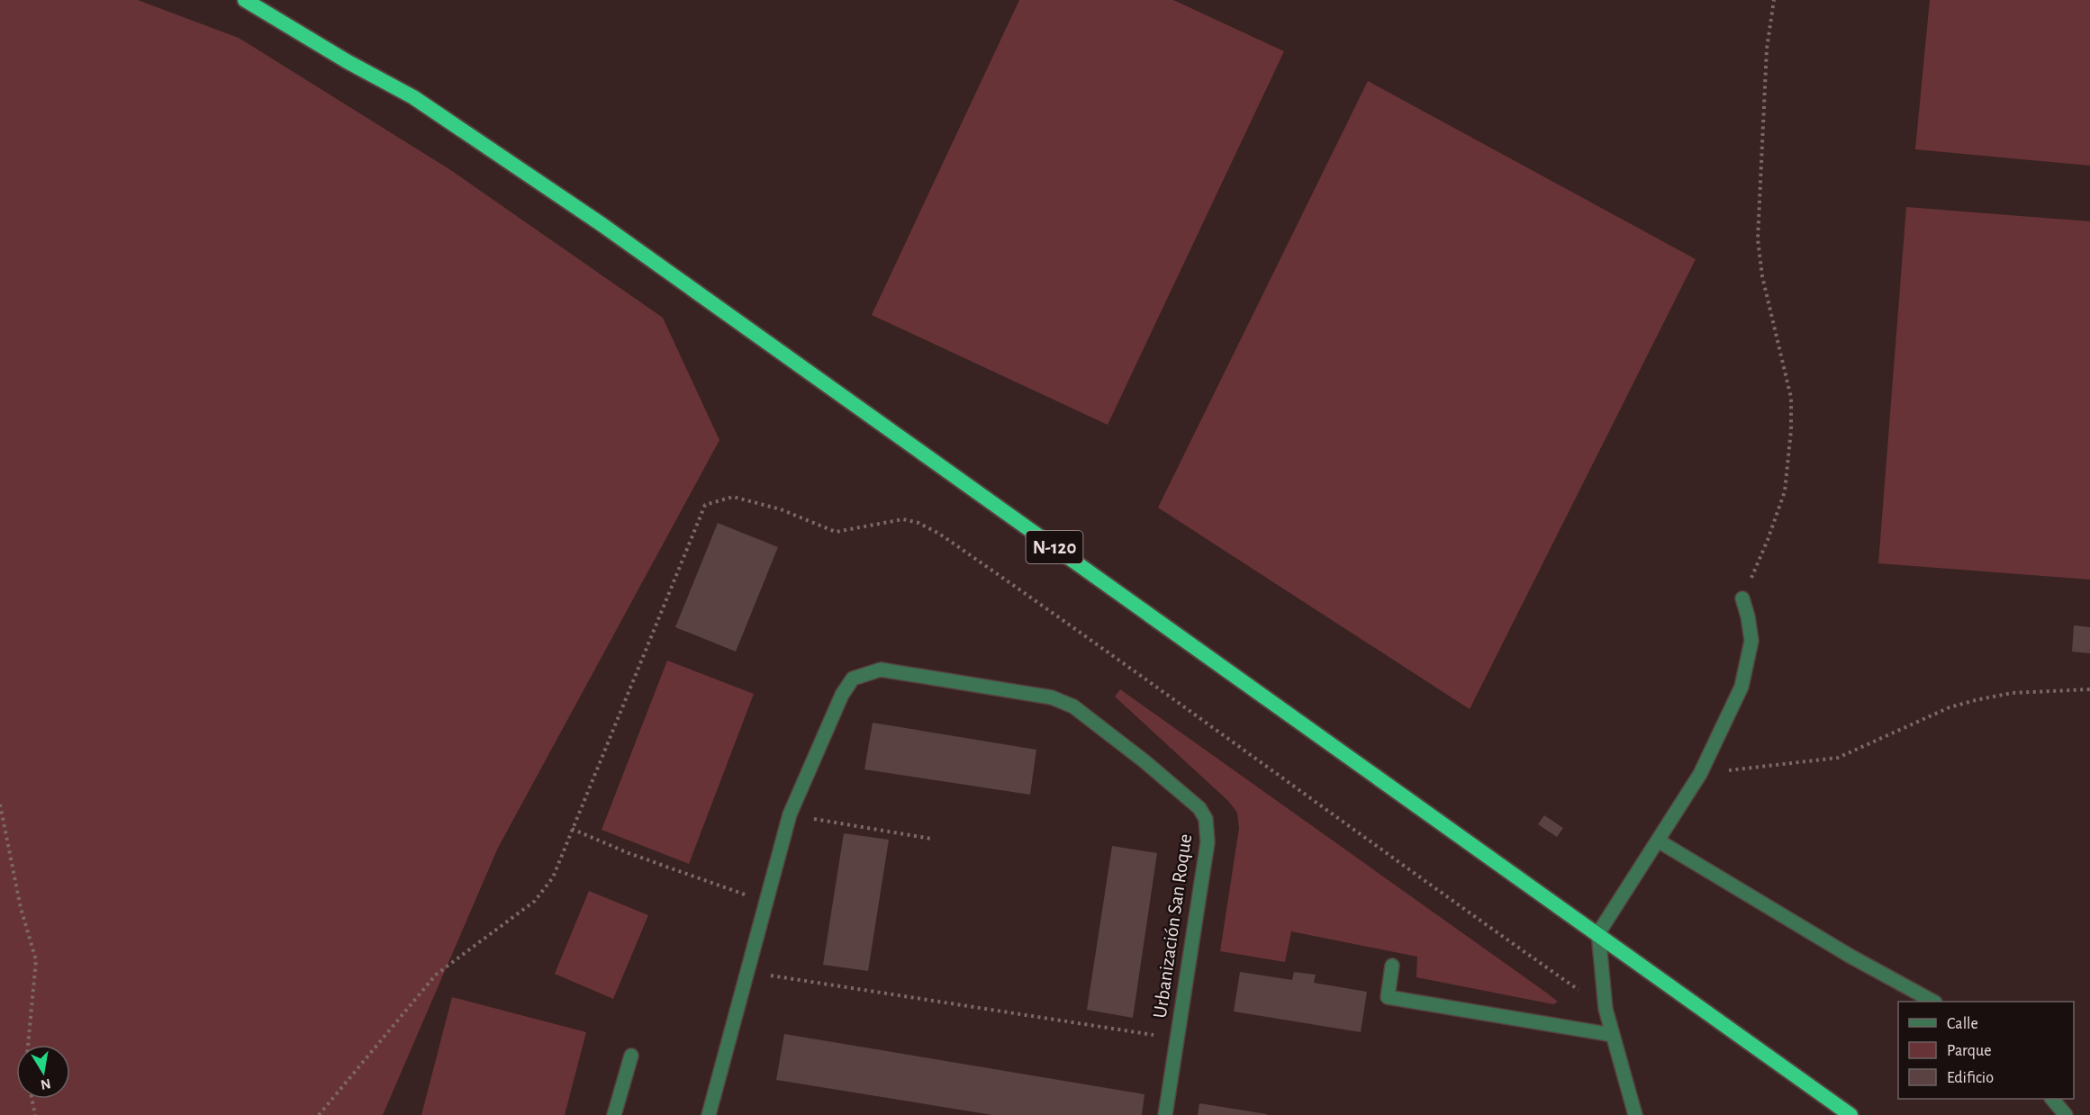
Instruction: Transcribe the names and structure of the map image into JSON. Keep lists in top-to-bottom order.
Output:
{
  "streets": {
    "highway": ["N-120"],
    "street": ["Urbanización San Roque"]
  },
  "legend": ["Calle", "Parque", "Edificio"],
  "north": "bottom"
}
